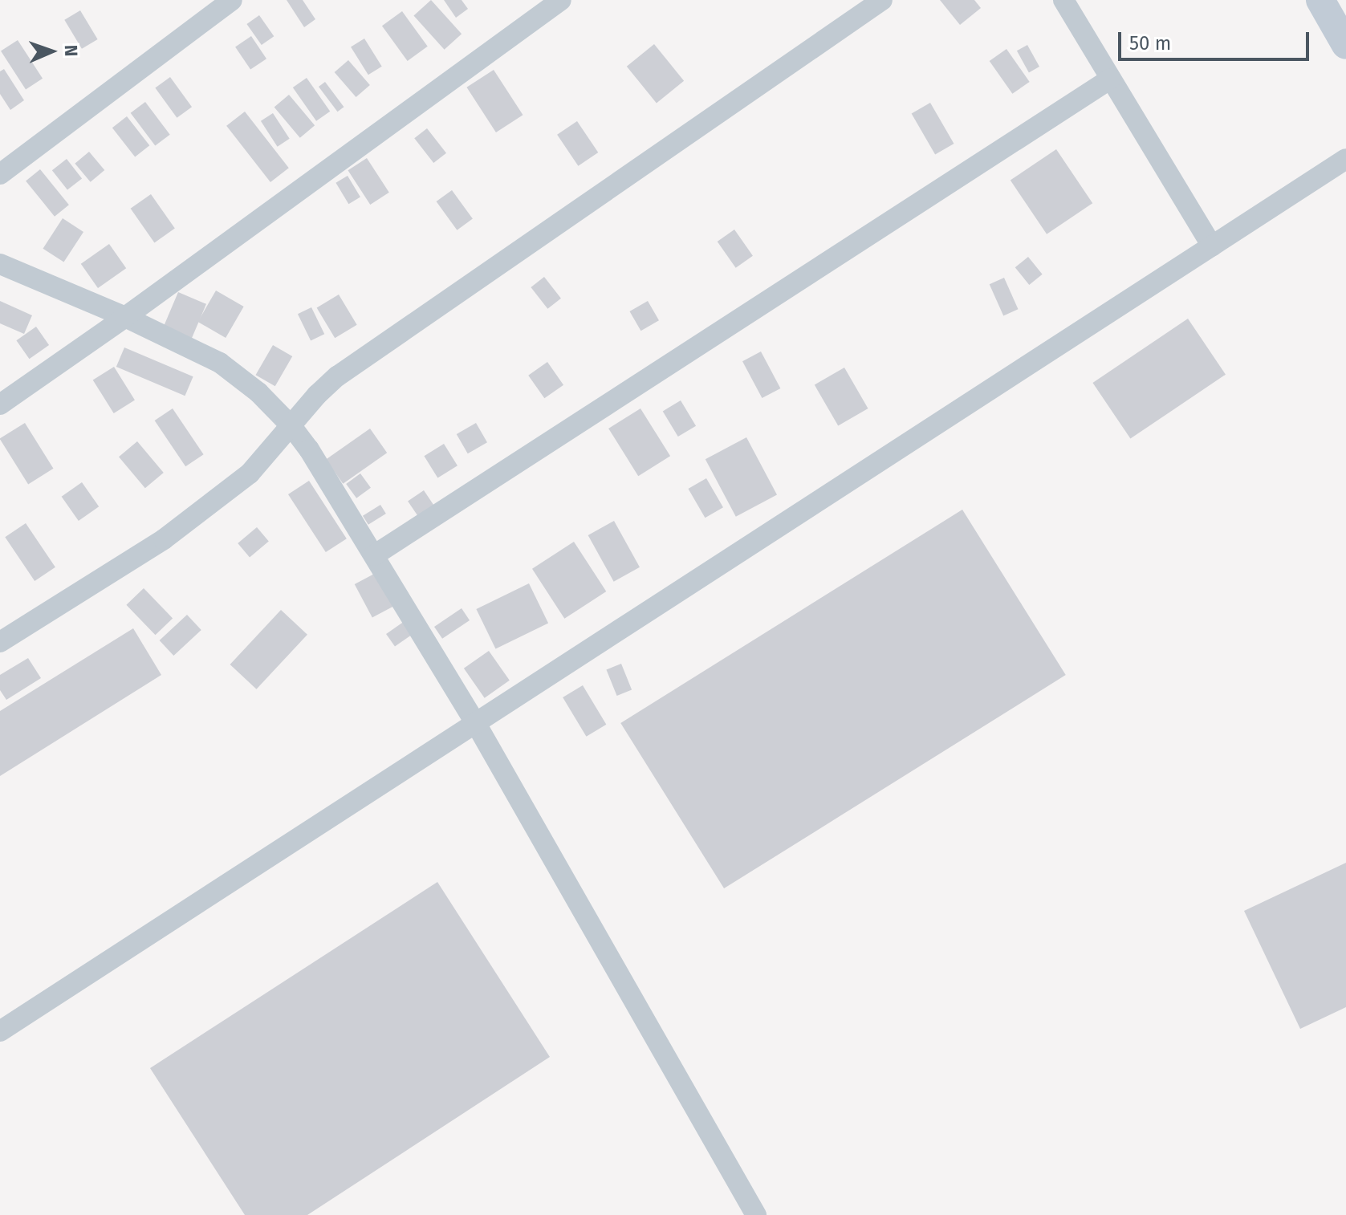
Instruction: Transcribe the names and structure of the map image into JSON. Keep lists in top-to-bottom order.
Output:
{
  "scale_bar": "50 m",
  "north": "right"
}
